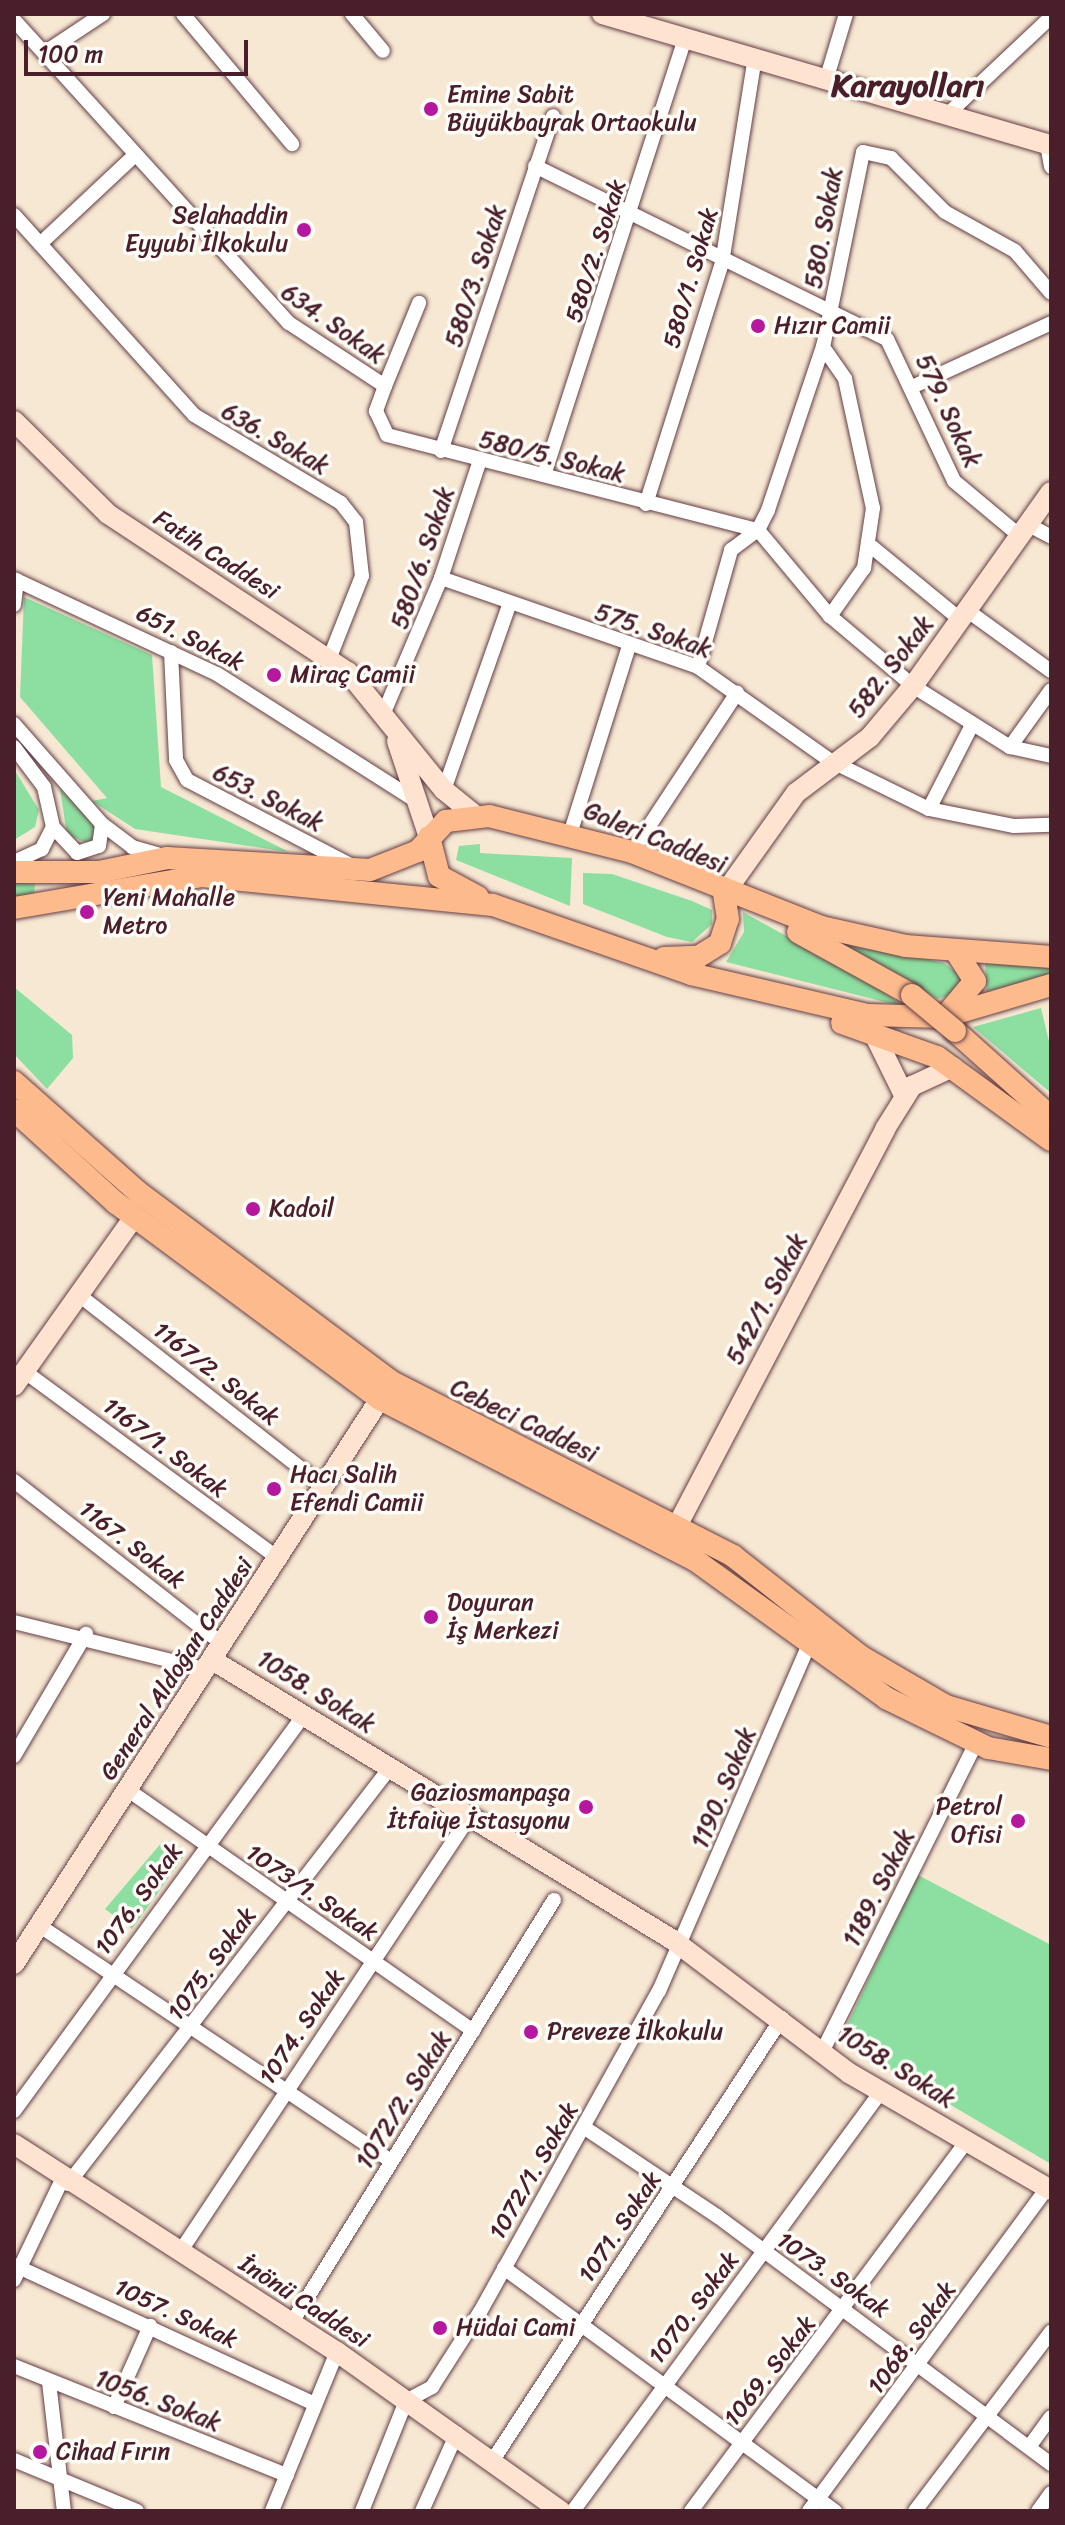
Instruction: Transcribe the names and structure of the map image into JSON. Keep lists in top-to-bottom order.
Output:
{
  "streets": {
    "main road": ["Galeri Caddesi", "Cebeci Caddesi"],
    "street": [
      "580. Sokak",
      "580/2. Sokak",
      "580/3. Sokak",
      "580/1. Sokak",
      "634. Sokak",
      "579. Sokak",
      "636. Sokak",
      "580/5. Sokak",
      "Fatih Caddesi",
      "580/6. Sokak",
      "575. Sokak",
      "651. Sokak",
      "582. Sokak",
      "653. Sokak",
      "542/1. Sokak",
      "1167/2. Sokak",
      "1167/1. Sokak",
      "1167. Sokak",
      "General Aldoğan Caddesi",
      "1058. Sokak",
      "1190. Sokak",
      "1189. Sokak",
      "1073/1. Sokak",
      "1076. Sokak",
      "1075. Sokak",
      "1074. Sokak",
      "1072/2. Sokak",
      "1072/1. Sokak",
      "1071. Sokak",
      "1073. Sokak",
      "İnönü Caddesi",
      "1070. Sokak",
      "1057. Sokak",
      "1068. Sokak",
      "1069. Sokak",
      "1056. Sokak"
    ]
  },
  "crossings": [
    ["580. Sokak", "579. Sokak"],
    ["580. Sokak", "580/5. Sokak"],
    ["580. Sokak", "575. Sokak"],
    ["580/2. Sokak", "579. Sokak"],
    ["580/2. Sokak", "580/5. Sokak"],
    ["580/3. Sokak", "579. Sokak"],
    ["580/3. Sokak", "580/5. Sokak"],
    ["580/1. Sokak", "579. Sokak"],
    ["580/1. Sokak", "580/5. Sokak"],
    ["634. Sokak", "580/5. Sokak"],
    ["579. Sokak", "582. Sokak"],
    ["636. Sokak", "Fatih Caddesi"],
    ["580/5. Sokak", "580/6. Sokak"],
    ["Fatih Caddesi", "580/6. Sokak"],
    ["Fatih Caddesi", "651. Sokak"],
    ["Fatih Caddesi", "Galeri Caddesi"],
    ["580/6. Sokak", "575. Sokak"],
    ["575. Sokak", "582. Sokak"],
    ["651. Sokak", "653. Sokak"],
    ["582. Sokak", "Galeri Caddesi"],
    ["653. Sokak", "Galeri Caddesi"],
    ["542/1. Sokak", "Cebeci Caddesi"],
    ["1167/2. Sokak", "General Aldoğan Caddesi"],
    ["Cebeci Caddesi", "General Aldoğan Caddesi"],
    ["Cebeci Caddesi", "1190. Sokak"],
    ["Cebeci Caddesi", "1189. Sokak"],
    ["1167/1. Sokak", "General Aldoğan Caddesi"],
    ["1167. Sokak", "General Aldoğan Caddesi"],
    ["1167. Sokak", "1058. Sokak"],
    ["General Aldoğan Caddesi", "1058. Sokak"],
    ["General Aldoğan Caddesi", "1073/1. Sokak"],
    ["1058. Sokak", "1190. Sokak"],
    ["1058. Sokak", "1189. Sokak"],
    ["1058. Sokak", "1076. Sokak"],
    ["1058. Sokak", "1075. Sokak"],
    ["1058. Sokak", "1074. Sokak"],
    ["1058. Sokak", "1072/2. Sokak"],
    ["1058. Sokak", "1072/1. Sokak"],
    ["1058. Sokak", "1071. Sokak"],
    ["1058. Sokak", "1070. Sokak"],
    ["1058. Sokak", "1068. Sokak"],
    ["1058. Sokak", "1069. Sokak"],
    ["1190. Sokak", "1072/1. Sokak"],
    ["1073/1. Sokak", "1076. Sokak"],
    ["1073/1. Sokak", "1075. Sokak"],
    ["1073/1. Sokak", "1074. Sokak"],
    ["1073/1. Sokak", "1072/2. Sokak"],
    ["1075. Sokak", "İnönü Caddesi"],
    ["1075. Sokak", "1057. Sokak"],
    ["1074. Sokak", "İnönü Caddesi"],
    ["1072/2. Sokak", "İnönü Caddesi"],
    ["1072/1. Sokak", "1073. Sokak"],
    ["1072/1. Sokak", "İnönü Caddesi"],
    ["1071. Sokak", "1073. Sokak"],
    ["1071. Sokak", "İnönü Caddesi"],
    ["1073. Sokak", "1070. Sokak"],
    ["1073. Sokak", "1068. Sokak"],
    ["1073. Sokak", "1069. Sokak"]
  ],
  "districts": ["Karayolları"],
  "places": [
    "Emine Sabit Büyükbayrak Ortaokulu",
    "Selahaddin Eyyubi İlkokulu",
    "Hızır Camii",
    "Miraç Camii",
    "Yeni Mahalle Metro",
    "Kadoil",
    "Hacı Salih Efendi Camii",
    "Doyuran İş Merkezi",
    "Gaziosmanpaşa İtfaiye İstasyonu",
    "Petrol Ofisi",
    "Preveze İlkokulu",
    "Hüdai Cami",
    "Cihad Fırın"
  ],
  "scale_bar": "100 m"
}
